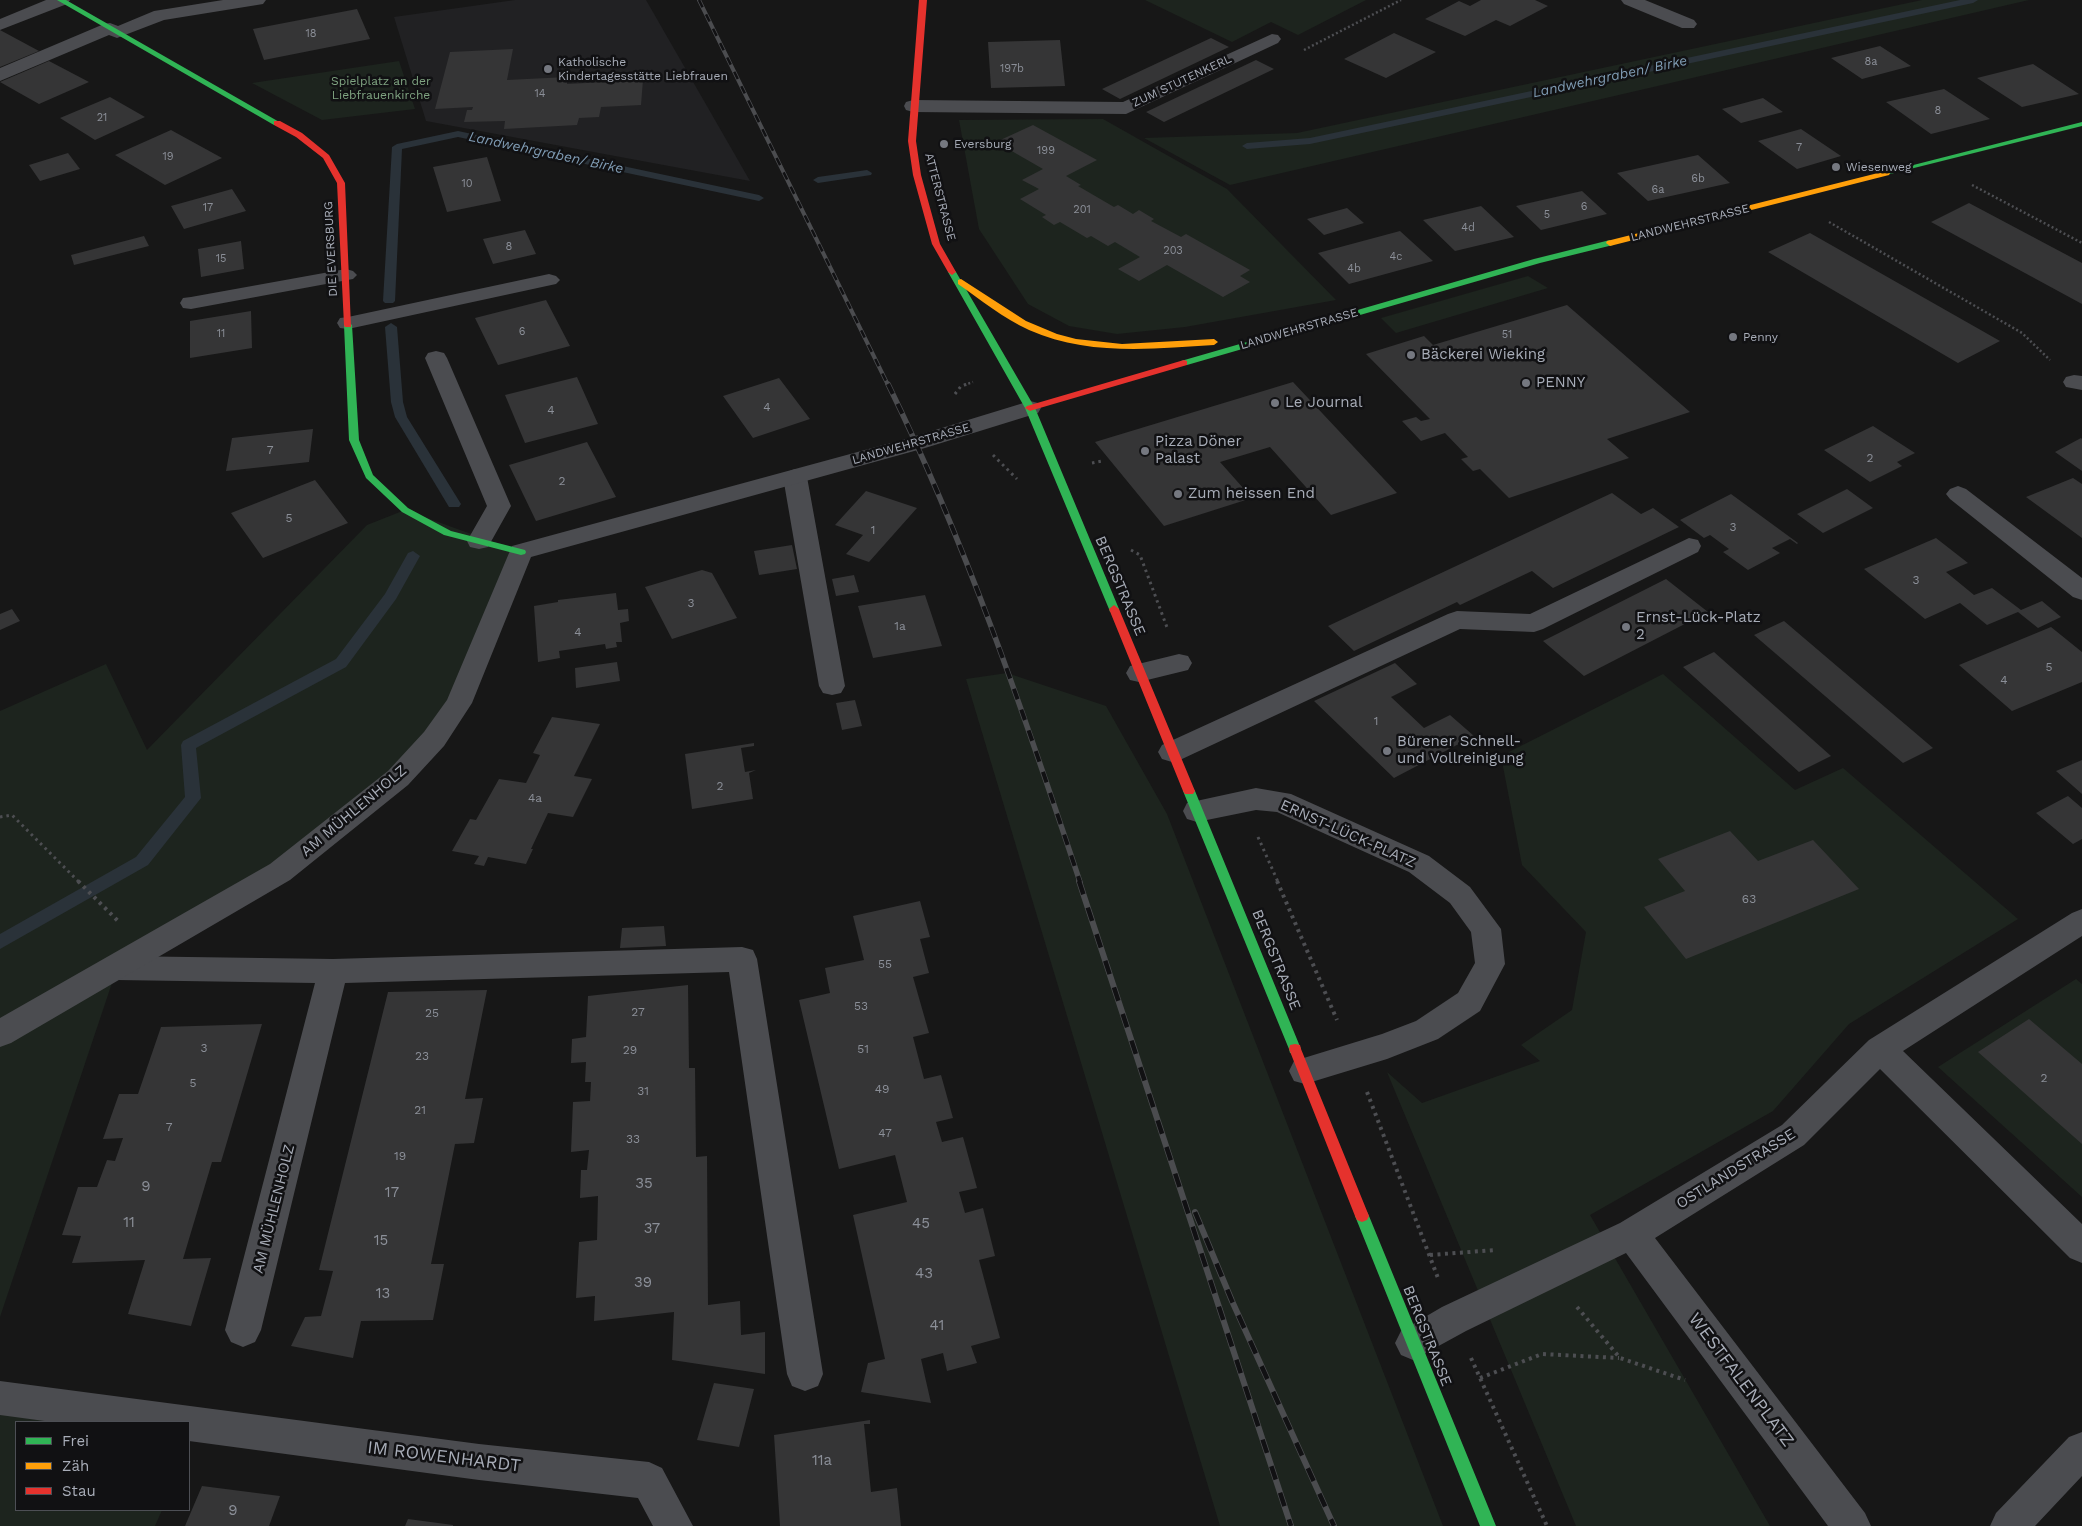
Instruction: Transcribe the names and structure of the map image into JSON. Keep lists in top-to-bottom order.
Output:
{
  "streets": {
    "street": [
      "ZUM STUTENKERL",
      "ATTERSTRASSE",
      "LANDWEHRSTRASSE",
      "DIE EVERSBURG",
      "BERGSTRASSE",
      "AM MÜHLENHOLZ",
      "ERNST-LÜCK-PLATZ",
      "OSTLANDSTRASSE",
      "WESTFALENPLATZ",
      "IM ROWENHARDT"
    ]
  },
  "crossings": [
    ["ZUM STUTENKERL", "ATTERSTRASSE"],
    ["ATTERSTRASSE", "LANDWEHRSTRASSE"],
    ["ATTERSTRASSE", "BERGSTRASSE"],
    ["LANDWEHRSTRASSE", "DIE EVERSBURG"],
    ["LANDWEHRSTRASSE", "BERGSTRASSE"],
    ["LANDWEHRSTRASSE", "AM MÜHLENHOLZ"],
    ["DIE EVERSBURG", "AM MÜHLENHOLZ"],
    ["BERGSTRASSE", "ERNST-LÜCK-PLATZ"],
    ["BERGSTRASSE", "OSTLANDSTRASSE"],
    ["OSTLANDSTRASSE", "WESTFALENPLATZ"]
  ],
  "water": ["Landwehrgraben/ Birke"],
  "parks": ["Spielplatz an der Liebfrauenkirche"],
  "places": [
    "Katholische Kindertagesstätte Liebfrauen",
    "Eversburg",
    "Wiesenweg",
    "Penny",
    "Bäckerei Wieking",
    "PENNY",
    "Le Journal",
    "Pizza Döner Palast",
    "Zum heissen End",
    "Ernst-Lück-Platz 2",
    "Bürener Schnell- und Vollreinigung"
  ],
  "house_numbers": [
    "18",
    "8a",
    "197b",
    "14",
    "8",
    "21",
    "7",
    "199",
    "19",
    "6b",
    "10",
    "6a",
    "6",
    "17",
    "201",
    "5",
    "4d",
    "8",
    "203",
    "4c",
    "15",
    "4b",
    "6",
    "11",
    "51",
    "4",
    "4",
    "7",
    "2",
    "2",
    "5",
    "3",
    "1",
    "3",
    "3",
    "1a",
    "4",
    "5",
    "4",
    "1",
    "2",
    "4a",
    "63",
    "55",
    "53",
    "27",
    "25",
    "3",
    "51",
    "29",
    "23",
    "2",
    "5",
    "49",
    "31",
    "21",
    "7",
    "47",
    "33",
    "19",
    "35",
    "9",
    "17",
    "11",
    "45",
    "37",
    "15",
    "43",
    "39",
    "13",
    "41",
    "11a",
    "9"
  ],
  "legend": ["Frei", "Zäh", "Stau"]
}
